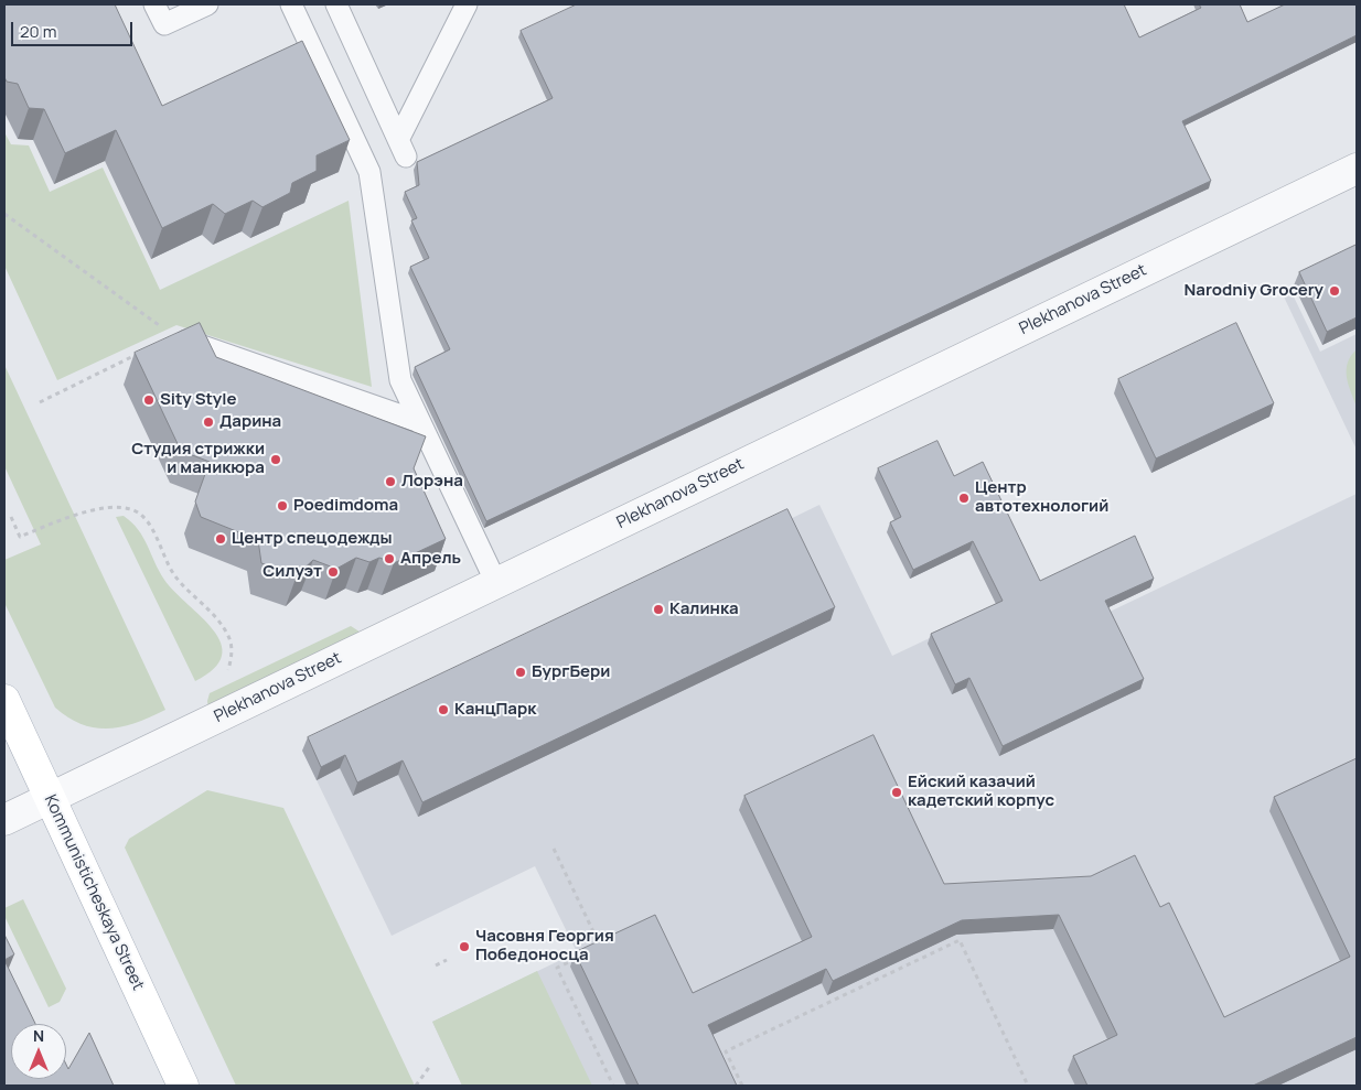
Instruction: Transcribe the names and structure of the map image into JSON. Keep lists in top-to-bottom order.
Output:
{
  "streets": {
    "main road": ["Kommunisticheskaya Street"],
    "street": ["Plekhanova Street"]
  },
  "crossings": [
    ["Plekhanova Street", "Kommunisticheskaya Street"]
  ],
  "places": [
    "Narodniy Grocery",
    "Sity Style",
    "Дарина",
    "Студия стрижки и маникюра",
    "Лорэна",
    "Центр автотехнологий",
    "Poedimdoma",
    "Центр спецодежды",
    "Апрель",
    "Силуэт",
    "Калинка",
    "БургБери",
    "КанцПарк",
    "Ейский казачий кадетский корпус",
    "Часовня Георгия Победоносца"
  ],
  "scale_bar": "20 m",
  "north": "top"
}
